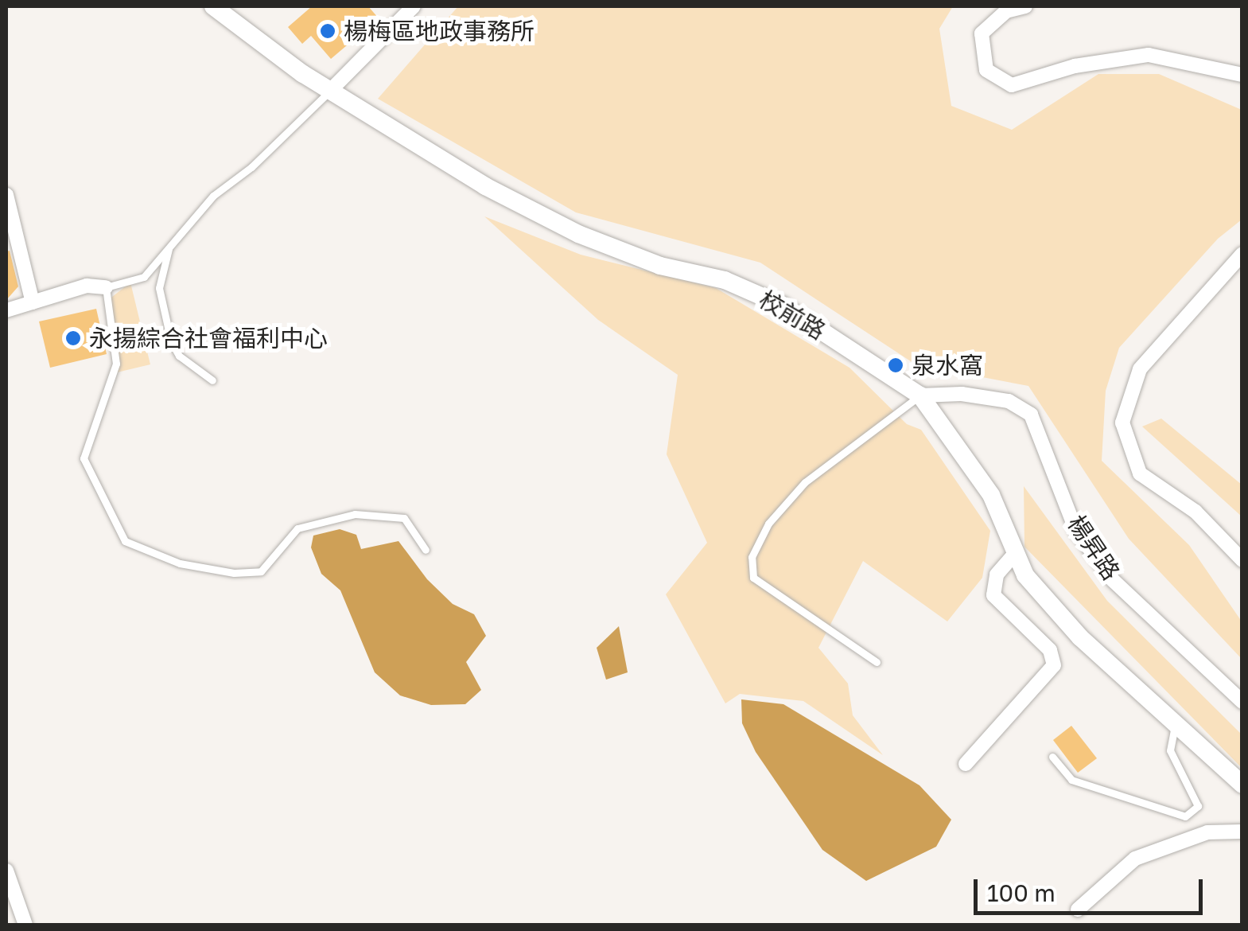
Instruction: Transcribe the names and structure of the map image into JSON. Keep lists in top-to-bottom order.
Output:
{
  "streets": {
    "street": ["校前路", "楊昇路"]
  },
  "crossings": [
    ["校前路", "楊昇路"]
  ],
  "places": ["楊梅區地政事務所", "永揚綜合社會福利中心", "泉水窩"],
  "scale_bar": "100 m"
}
